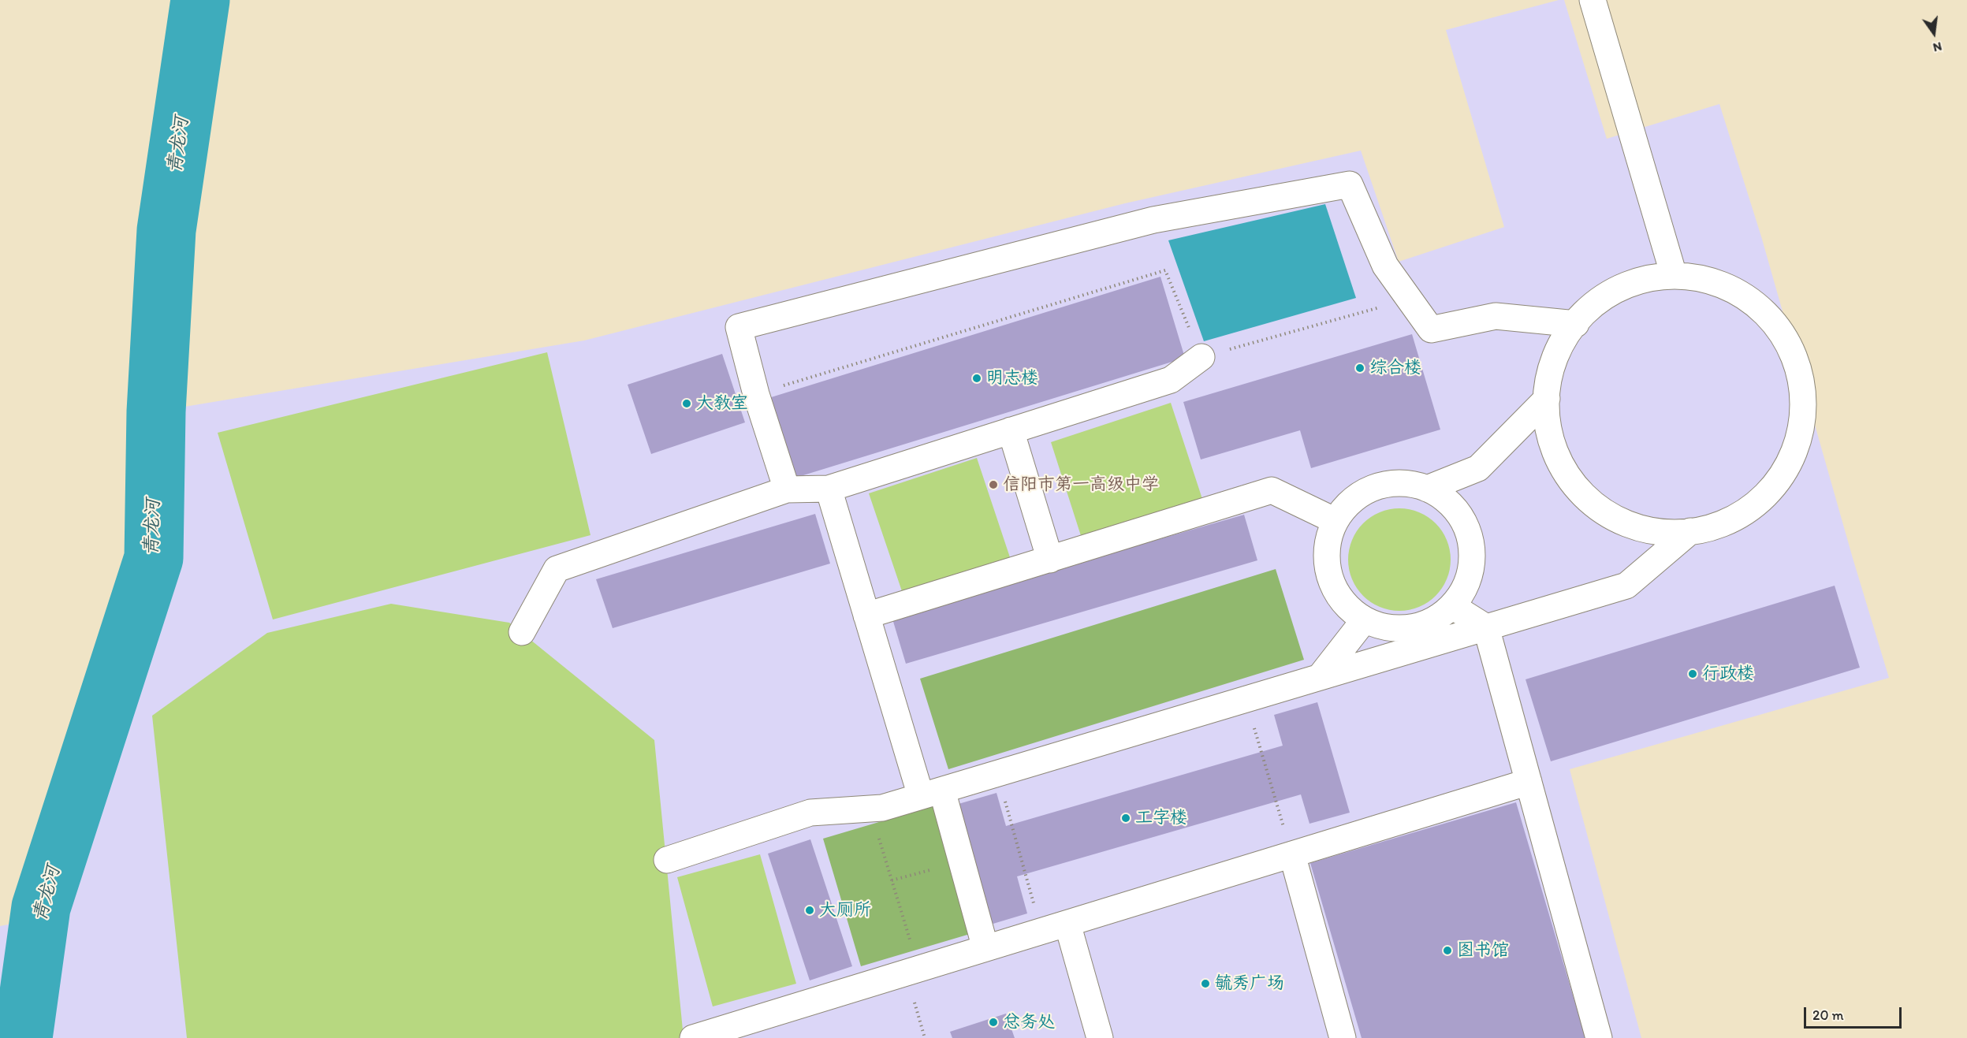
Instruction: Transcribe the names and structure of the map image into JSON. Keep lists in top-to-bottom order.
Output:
{
  "water": ["青龙河"],
  "places": [
    "综合楼",
    "明志楼",
    "大教室",
    "信阳市第一高级中学",
    "行政楼",
    "工字楼",
    "大厕所",
    "图书馆",
    "毓秀广场",
    "总务处"
  ],
  "scale_bar": "20 m",
  "north": "bottom"
}
